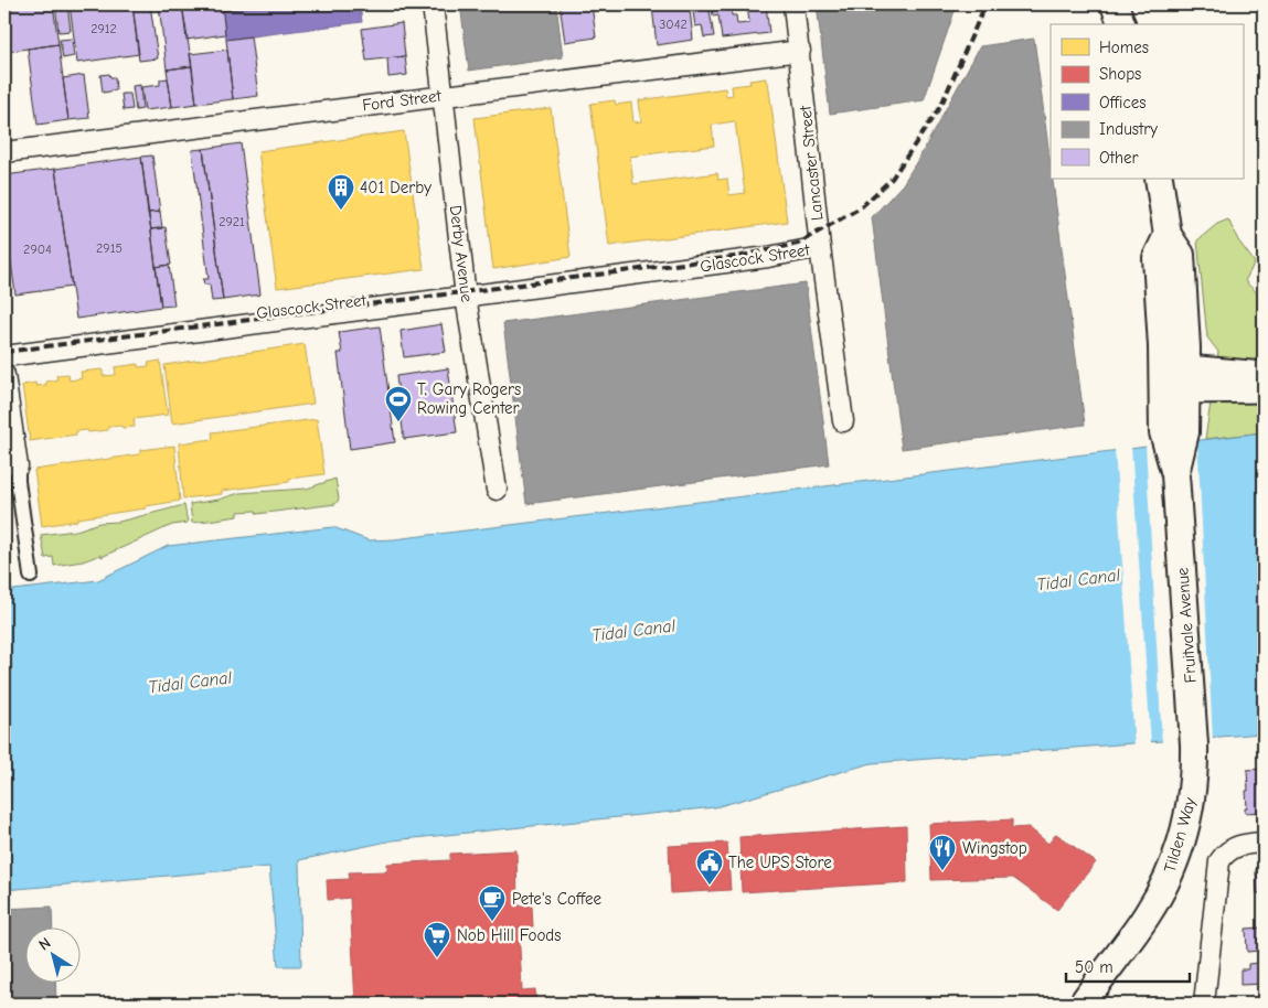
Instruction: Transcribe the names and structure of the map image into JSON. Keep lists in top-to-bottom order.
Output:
{
  "streets": {
    "main road": ["Fruitvale Avenue", "Tilden Way"],
    "street": [
      "Ford Street",
      "Lancaster Street",
      "Derby Avenue",
      "Glascock Street"
    ]
  },
  "crossings": [
    ["Ford Street", "Lancaster Street"],
    ["Ford Street", "Derby Avenue"],
    ["Lancaster Street", "Glascock Street"],
    ["Derby Avenue", "Glascock Street"],
    ["Fruitvale Avenue", "Tilden Way"]
  ],
  "water": ["Tidal Canal"],
  "places": {
    "building": ["401 Derby"],
    "sports": ["T. Gary Rogers Rowing Center"],
    "restaurant": ["Wingstop"],
    "public building": ["The UPS Store"],
    "cafe": ["Pete's Coffee"],
    "supermarket": ["Nob Hill Foods"]
  },
  "house_numbers": [
    "3042",
    "2912",
    "2921",
    "2915",
    "2904"
  ],
  "legend": [
    "Homes",
    "Shops",
    "Offices",
    "Industry",
    "Other"
  ],
  "scale_bar": "50 m",
  "north": "top left"
}
